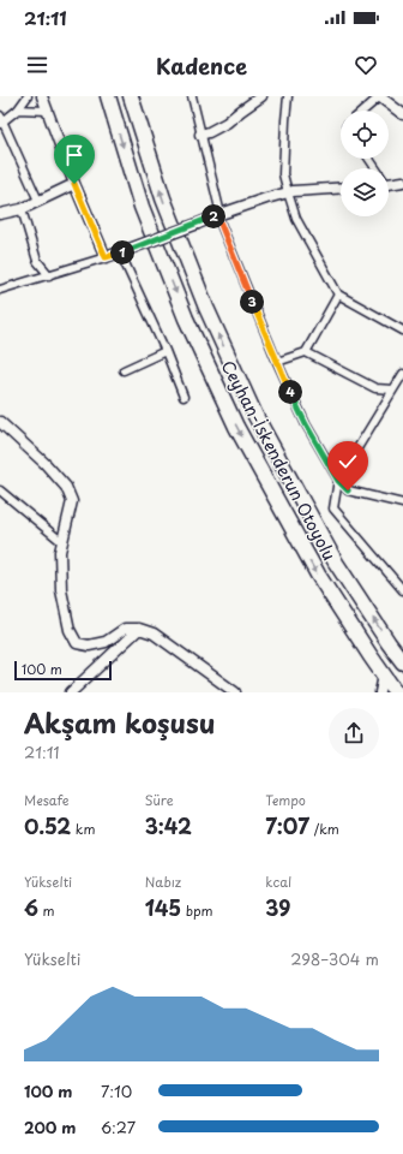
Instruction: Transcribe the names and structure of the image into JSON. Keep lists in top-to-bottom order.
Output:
{
  "streets": {
    "highway": ["Ceyhan-İskenderun Otoyolu"]
  },
  "scale_bar": "100 m",
  "page": {
    "status": "21:11",
    "header": "Kadence",
    "pins": [
      "2",
      "1",
      "3",
      "4"
    ],
    "scale": "100 m",
    "heading": ["Akşam koşusu", "21:11"],
    "stats": [
      ["Mesafe", "0.52 km"],
      ["Süre", "3:42"],
      ["Tempo", "7:07 /km"],
      ["Yükselti", "6 m"],
      ["Nabız", "145 bpm"],
      ["kcal", "39"]
    ],
    "chart": ["Yükselti", "298–304 m"],
    "list": [
      {
        "name": "100 m",
        "note": "7:10"
      },
      {
        "name": "200 m",
        "note": "6:27"
      }
    ]
  }
}
